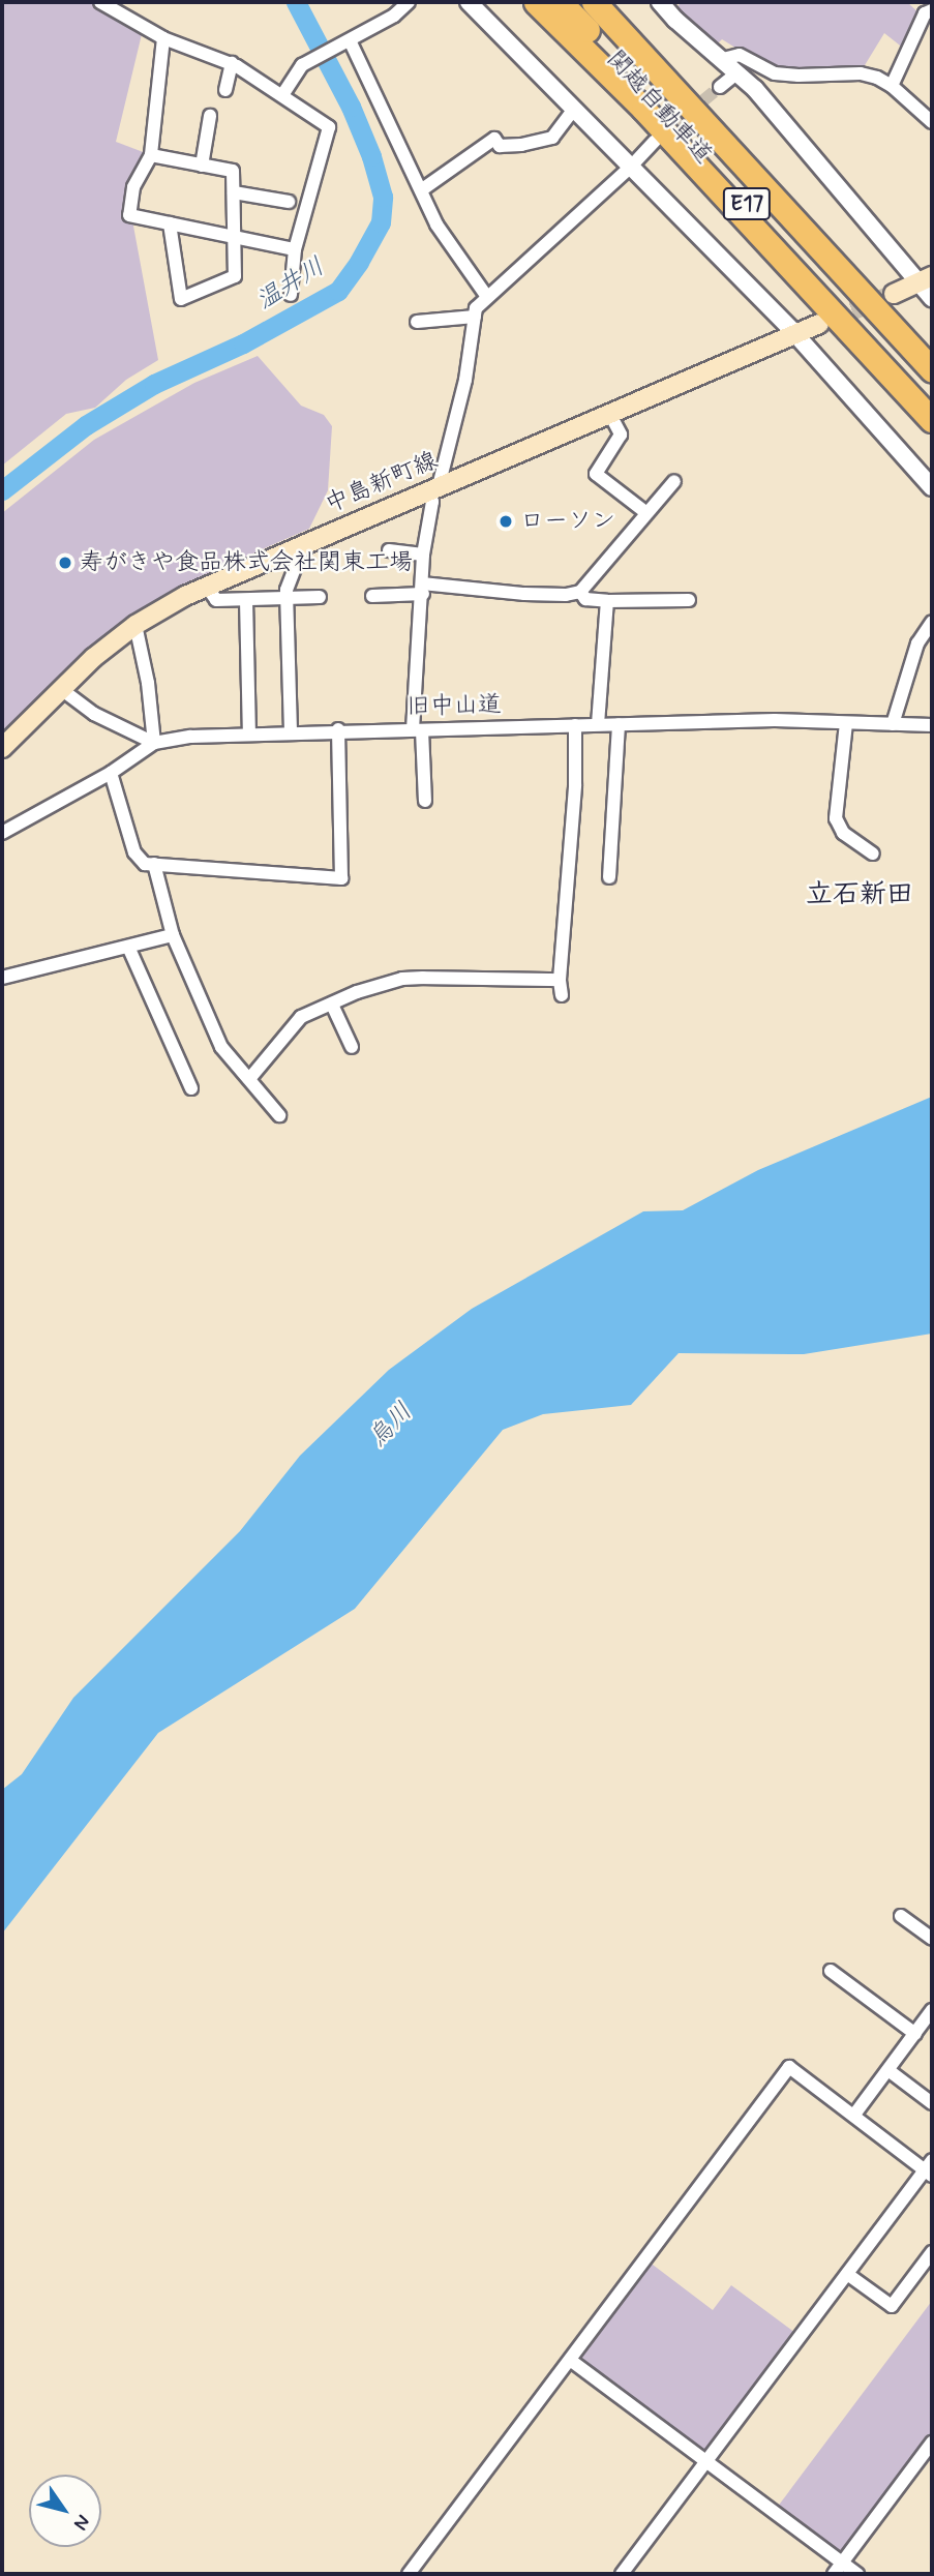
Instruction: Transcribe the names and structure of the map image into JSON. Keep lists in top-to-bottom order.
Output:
{
  "streets": {
    "highway": ["関越自動車道", "E17"],
    "main road": ["中島新町線"],
    "street": ["旧中山道"]
  },
  "districts": ["立石新田"],
  "water": ["温井川", "烏川"],
  "places": ["ローソン", "寿がきや食品株式会社関東工場"],
  "north": "bottom right"
}
